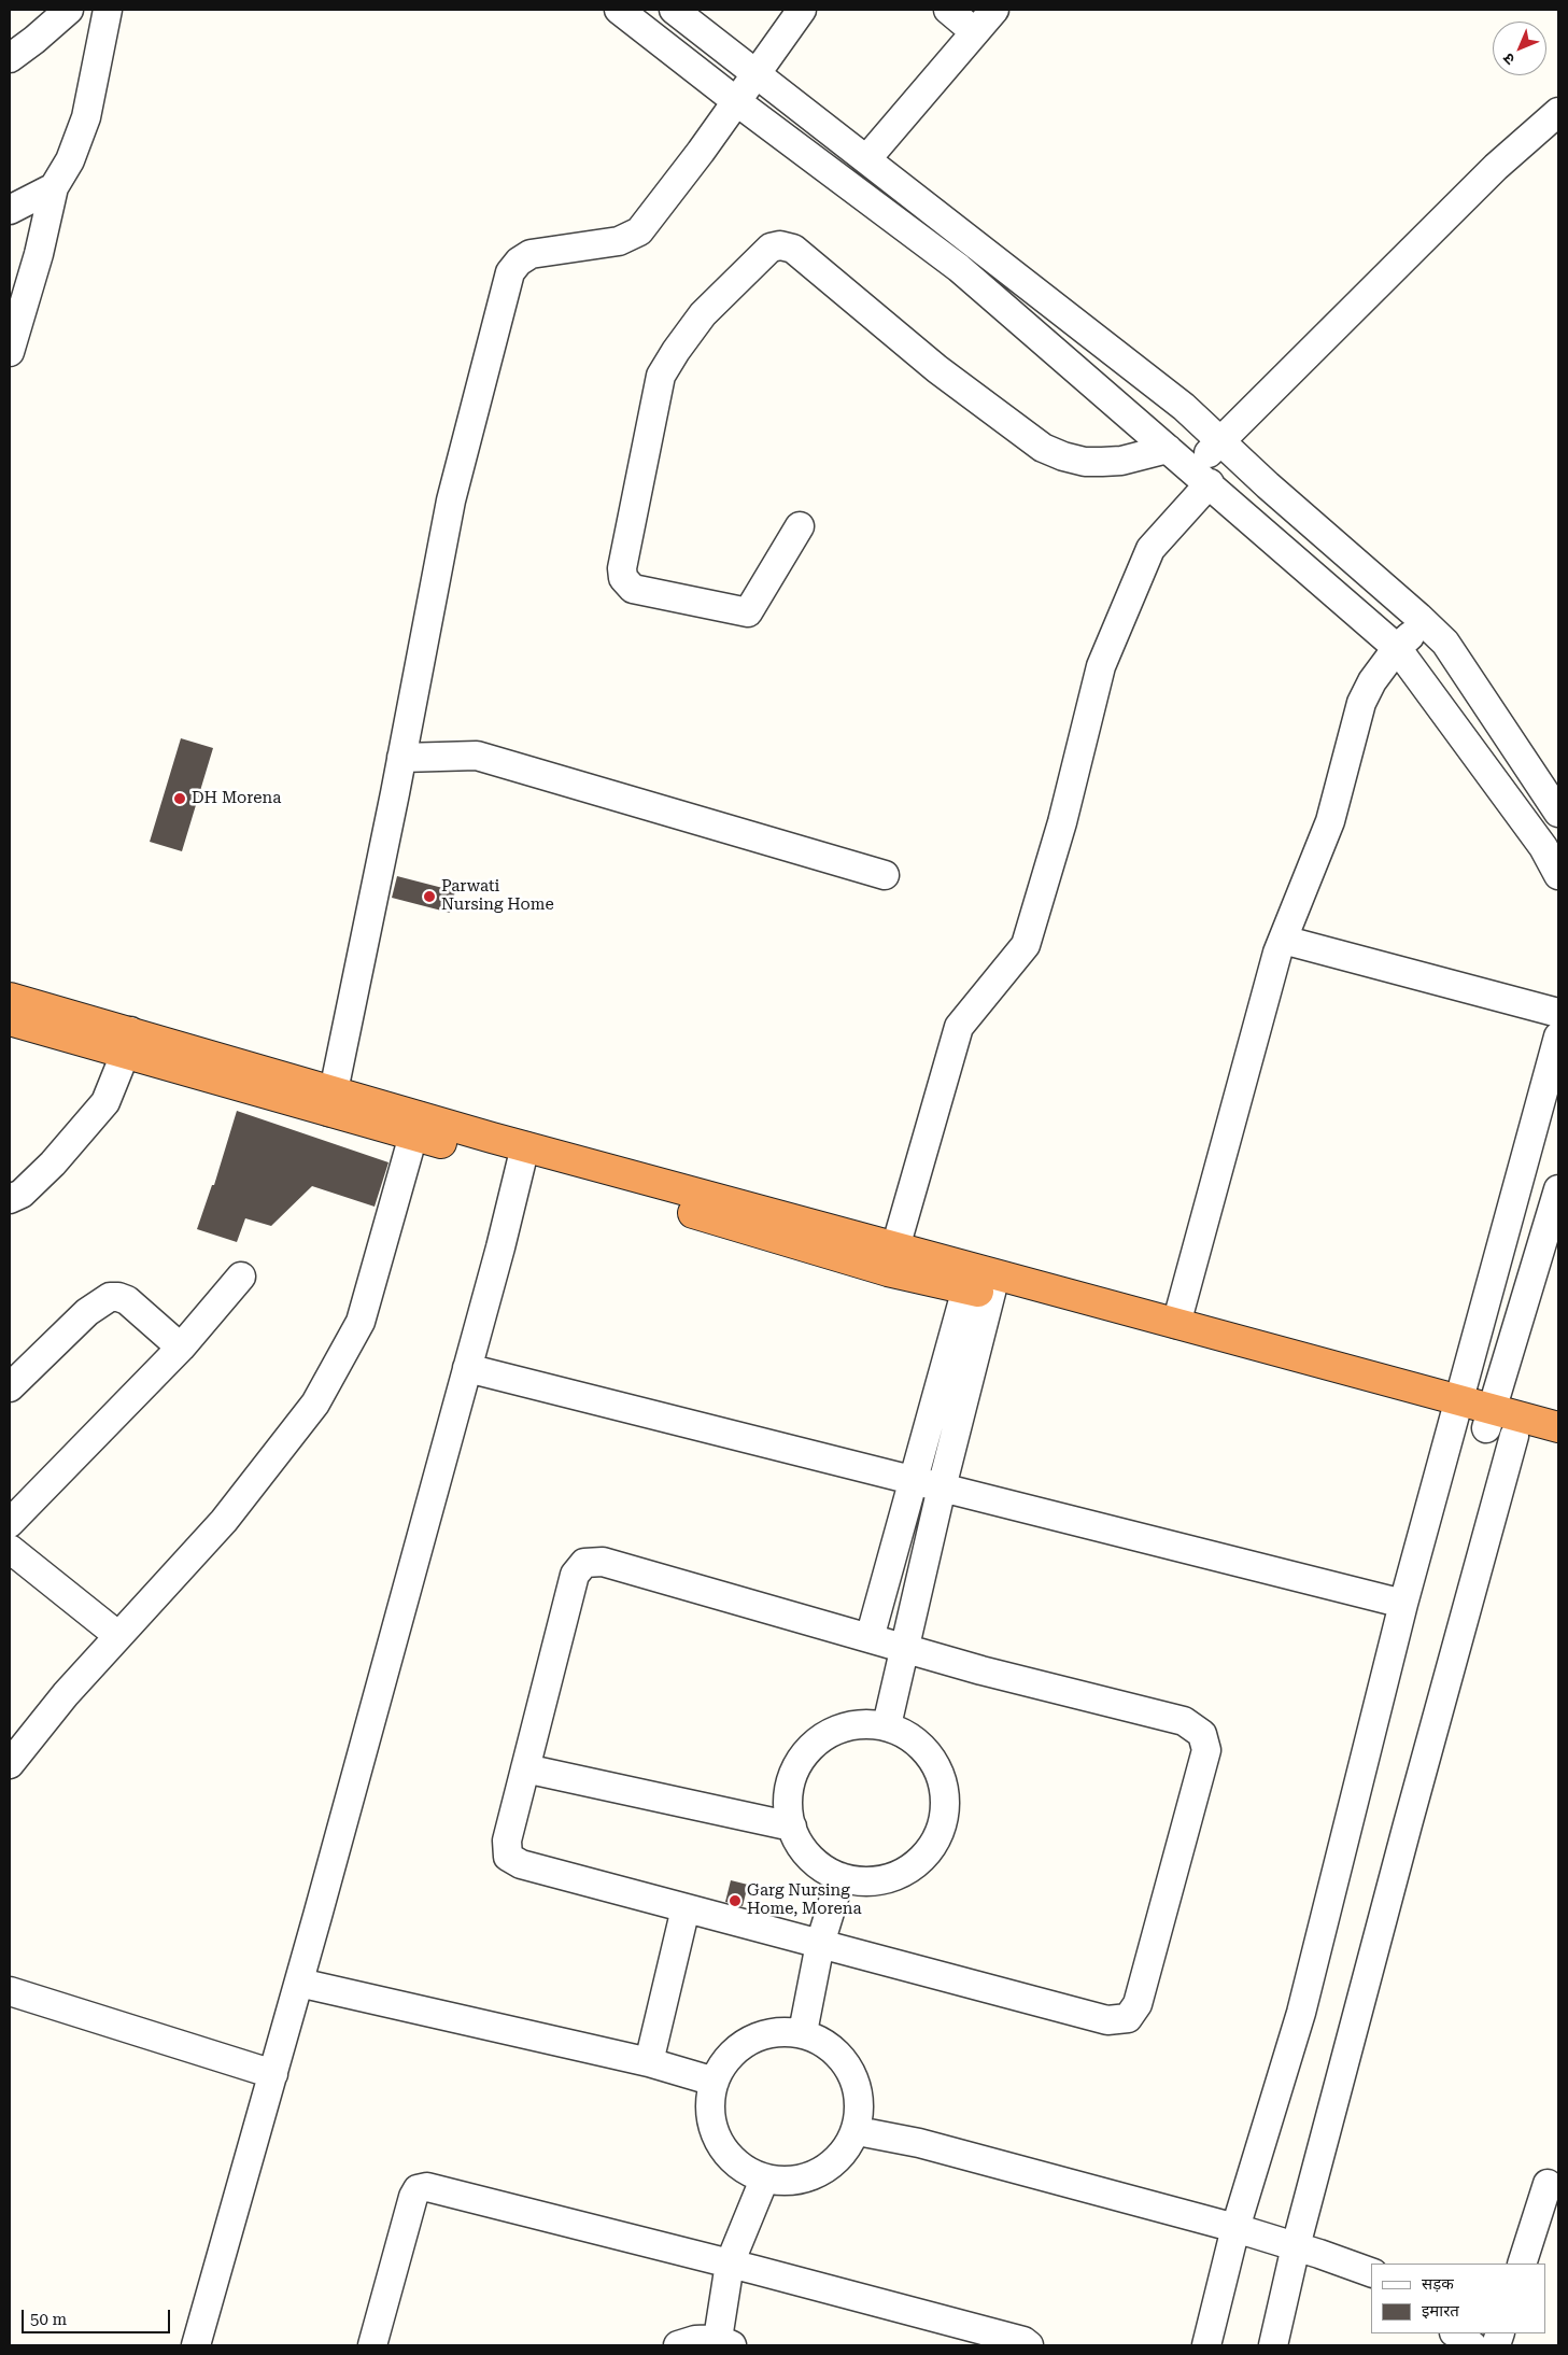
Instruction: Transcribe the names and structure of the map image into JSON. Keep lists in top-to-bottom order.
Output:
{
  "places": ["DH Morena", "Parwati Nursing Home", "Garg Nursing Home, Morena"],
  "legend": ["सड़क", "इमारत"],
  "scale_bar": "50 m",
  "north": "bottom left"
}
